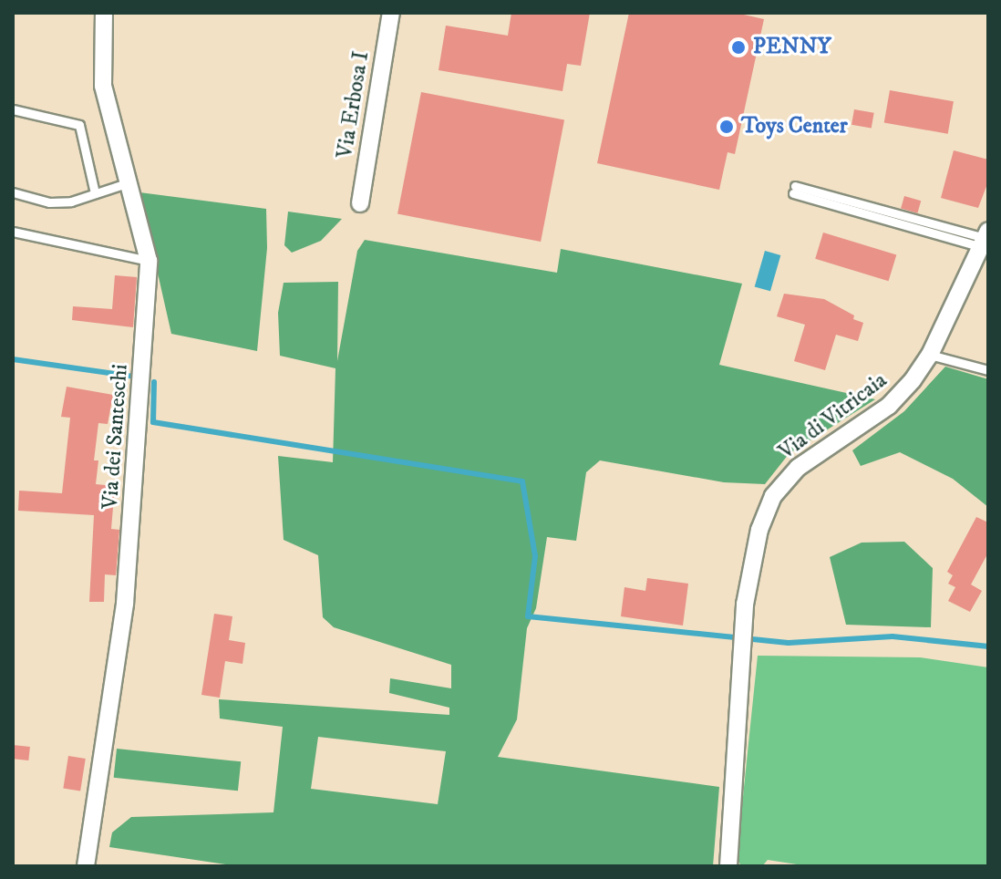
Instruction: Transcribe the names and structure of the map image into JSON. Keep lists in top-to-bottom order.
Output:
{
  "streets": {
    "street": ["Via Erbosa I", "Via di Vitricaia", "Via dei Santeschi"]
  },
  "places": ["PENNY", "Toys Center"]
}
